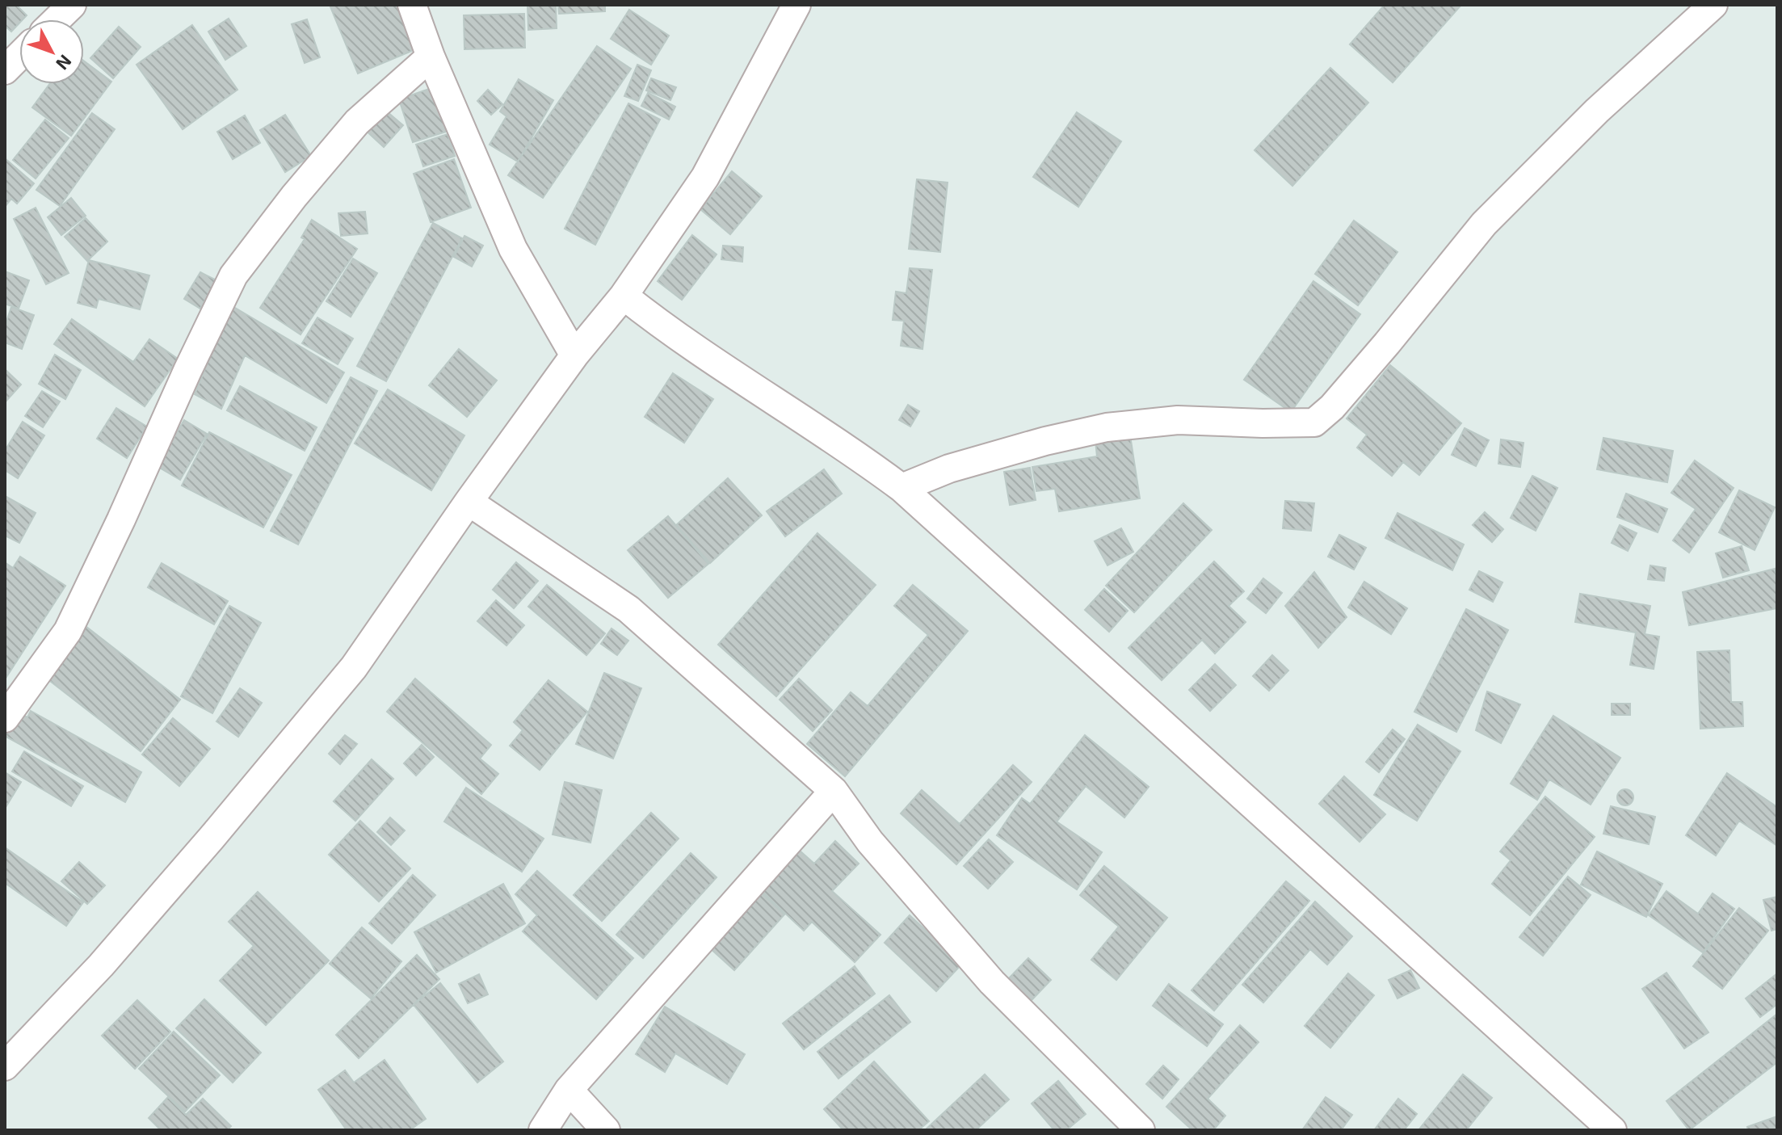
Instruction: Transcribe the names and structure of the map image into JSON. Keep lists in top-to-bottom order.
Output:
{
  "north": "bottom right"
}
